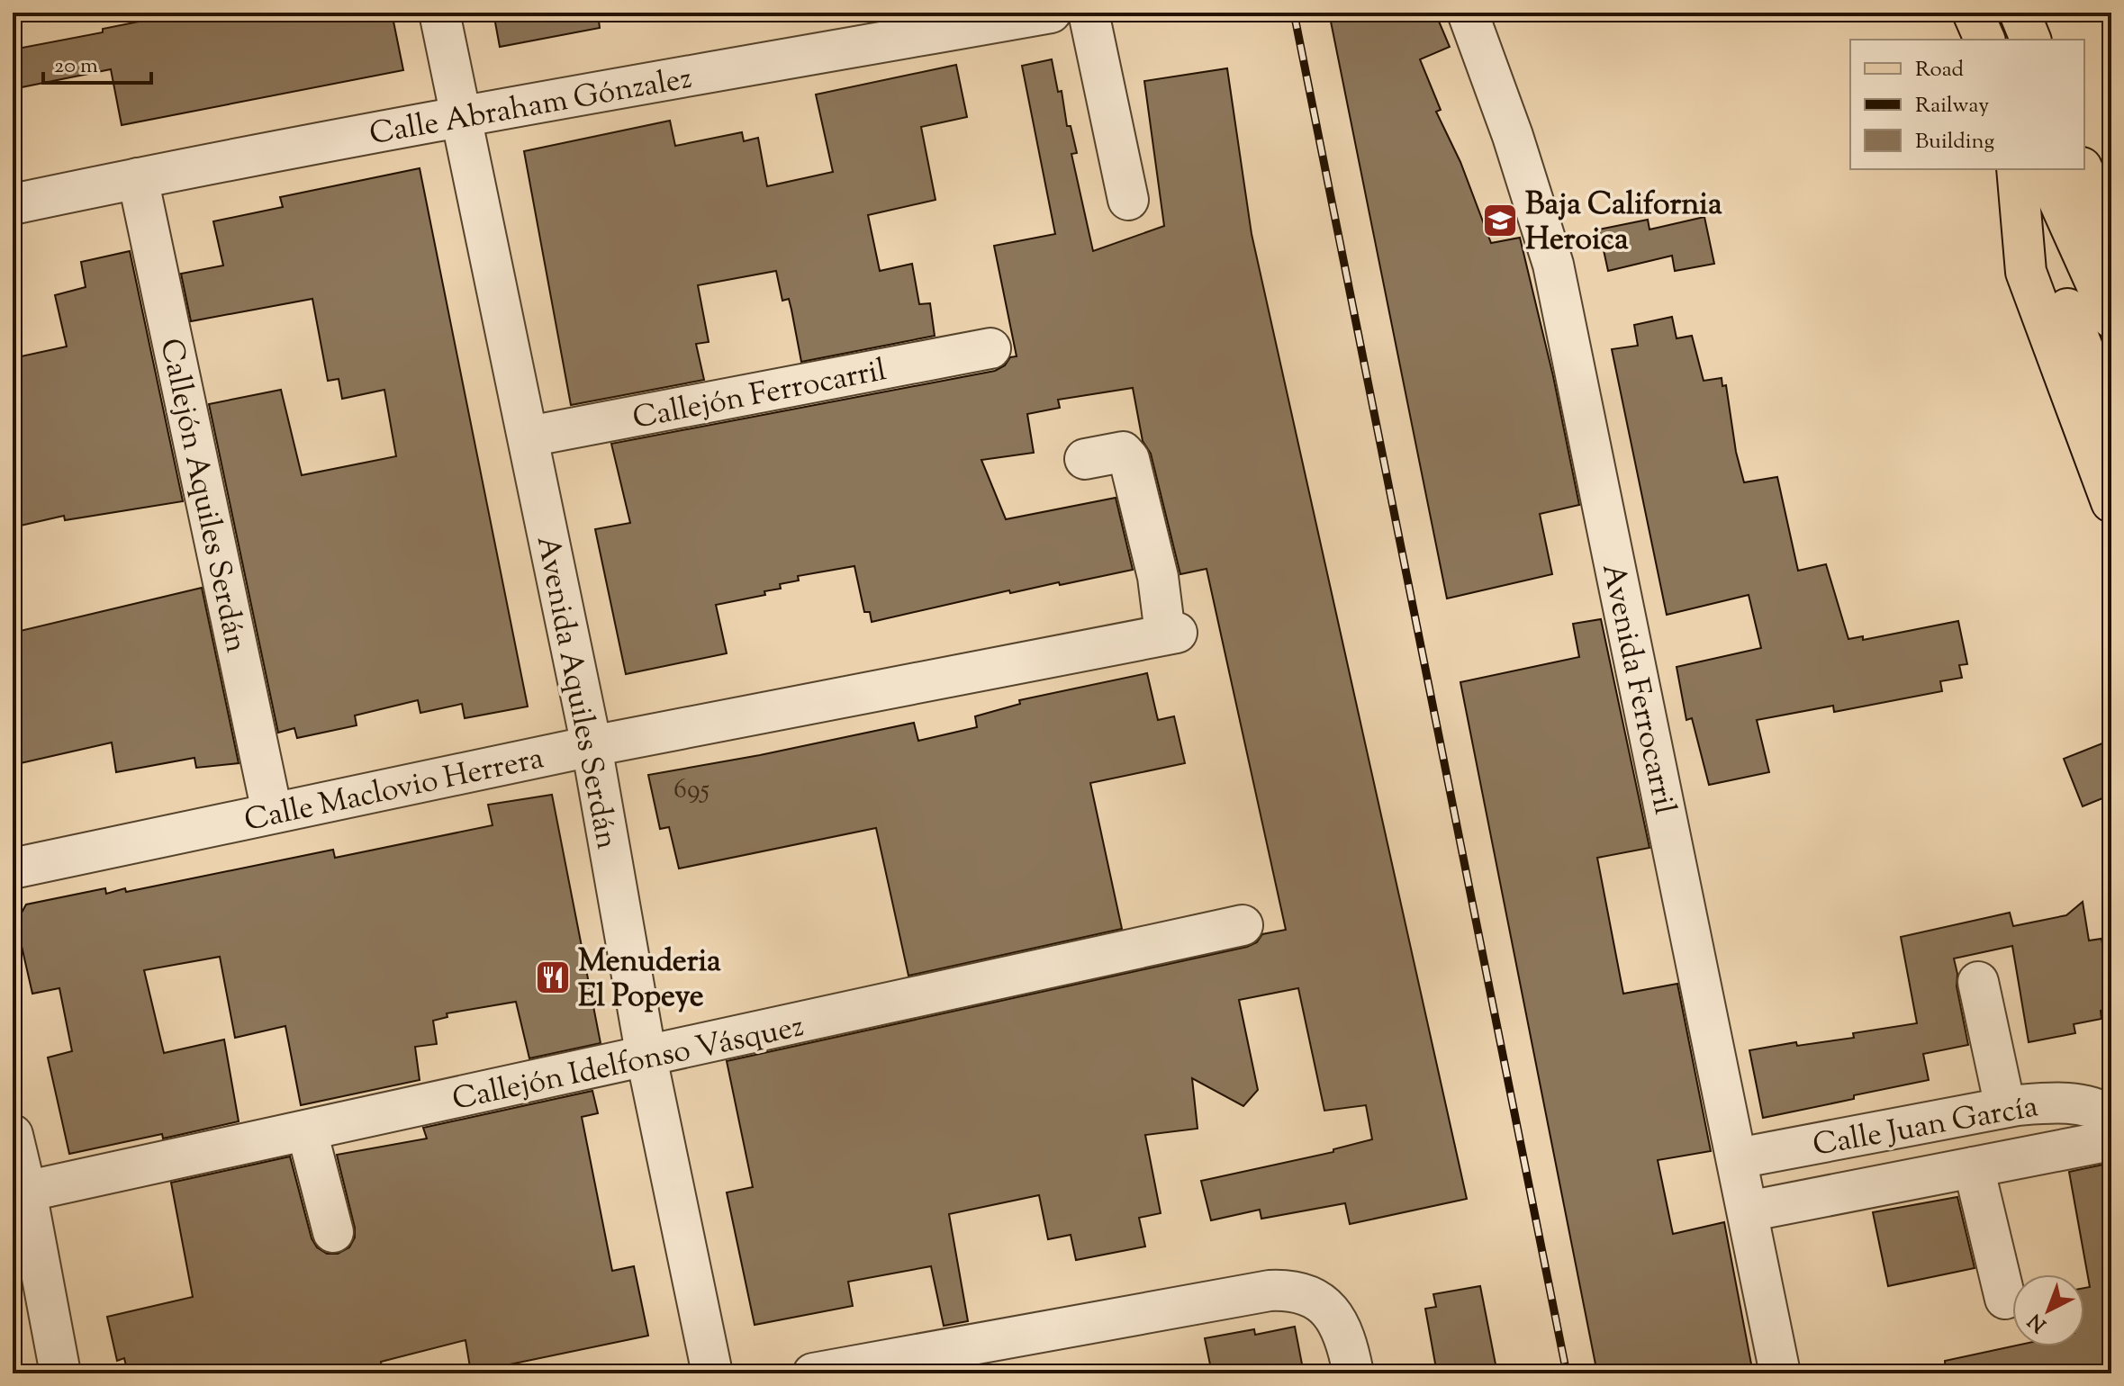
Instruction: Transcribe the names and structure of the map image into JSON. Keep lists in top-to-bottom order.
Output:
{
  "streets": {
    "street": [
      "Calle Abraham Gónzalez",
      "Callejón Ferrocarril",
      "Callejón Aquiles Serdán",
      "Avenida Ferrocarril",
      "Avenida Aquiles Serdán",
      "Calle Maclovio Herrera",
      "Callejón Idelfonso Vásquez",
      "Calle Juan García"
    ]
  },
  "crossings": [
    ["Calle Abraham Gónzalez", "Callejón Aquiles Serdán"],
    ["Calle Abraham Gónzalez", "Avenida Aquiles Serdán"],
    ["Callejón Ferrocarril", "Avenida Aquiles Serdán"],
    ["Callejón Aquiles Serdán", "Calle Maclovio Herrera"],
    ["Avenida Ferrocarril", "Calle Juan García"],
    ["Avenida Aquiles Serdán", "Calle Maclovio Herrera"],
    ["Avenida Aquiles Serdán", "Callejón Idelfonso Vásquez"]
  ],
  "places": {
    "school or university": ["Baja California Heroica"],
    "restaurant": ["Menuderia El Popeye"]
  },
  "house_numbers": ["695"],
  "legend": ["Road", "Railway", "Building"],
  "scale_bar": "20 m",
  "north": "bottom left"
}
